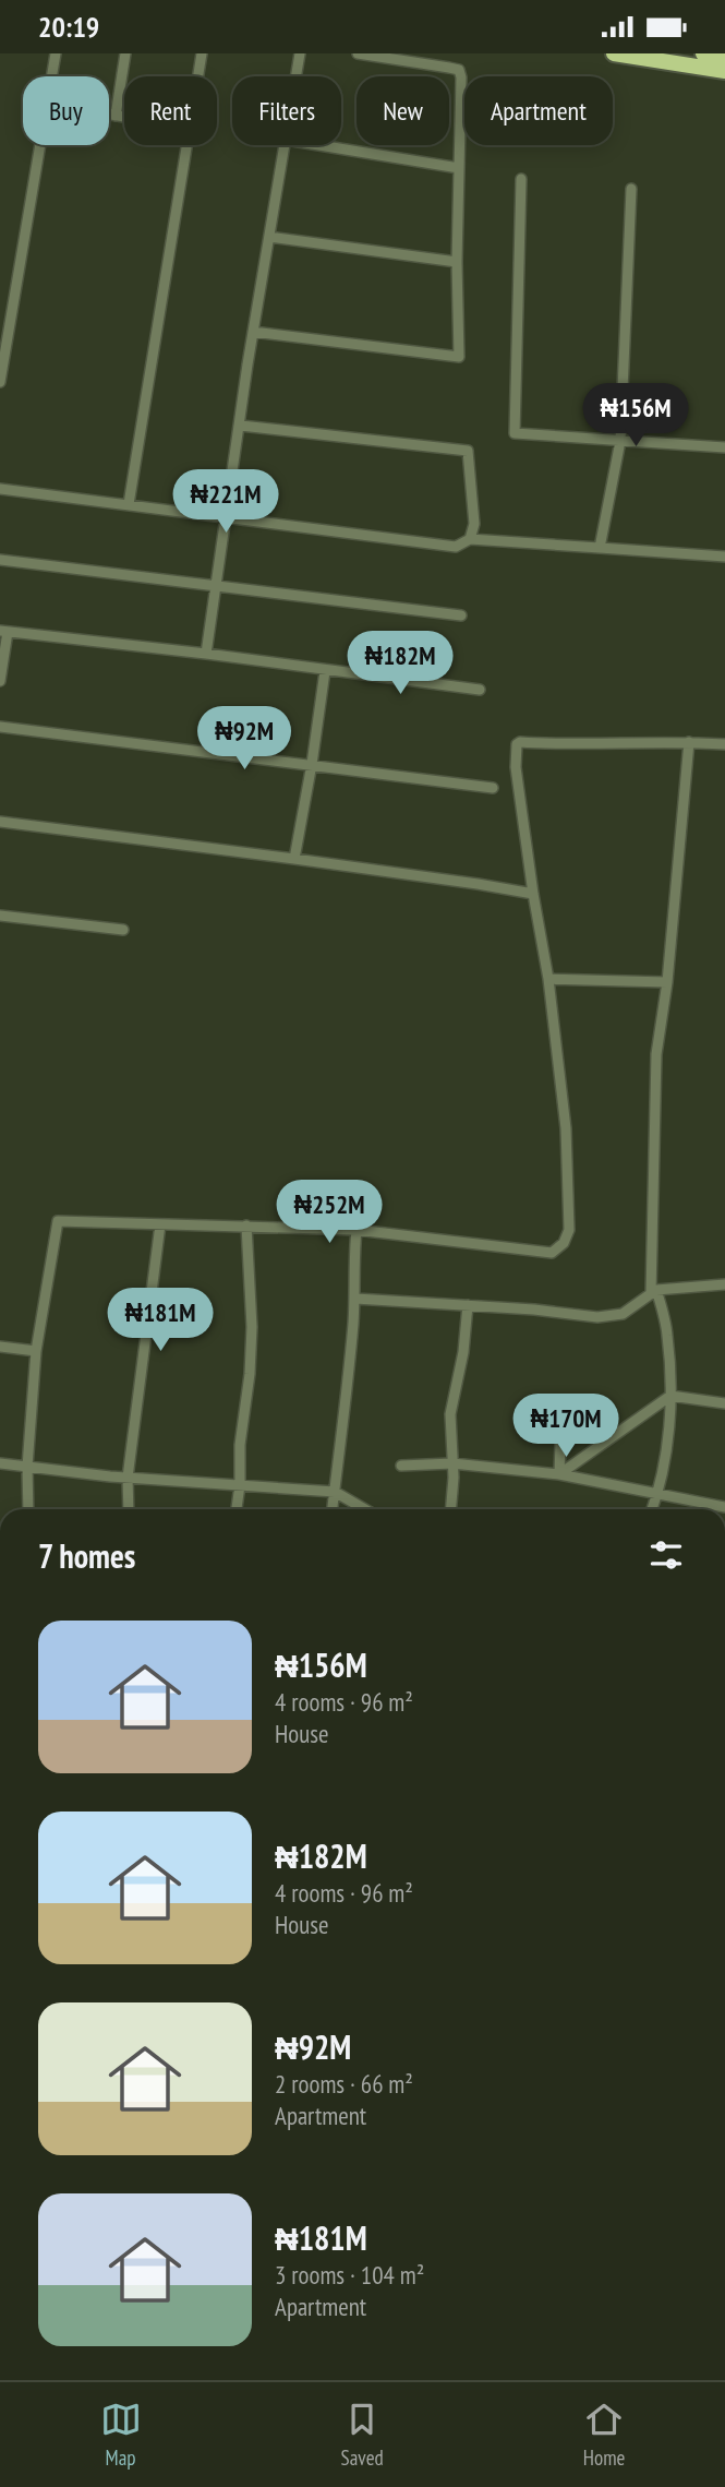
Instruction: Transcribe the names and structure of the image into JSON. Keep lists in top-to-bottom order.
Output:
{
  "page": {
    "status": "20:19",
    "chip": [
      "Buy",
      "Rent",
      "Filters",
      "New",
      "Apartment"
    ],
    "price": [
      "₦156M",
      "₦221M",
      "₦182M",
      "₦92M",
      "₦252M",
      "₦181M",
      "₦170M"
    ],
    "heading": "7 homes",
    "list": [
      {
        "name": "₦156M",
        "note": "4 rooms · 96 m² · House"
      },
      {
        "name": "₦182M",
        "note": "4 rooms · 96 m² · House"
      },
      {
        "name": "₦92M",
        "note": "2 rooms · 66 m² · Apartment"
      },
      {
        "name": "₦181M",
        "note": "3 rooms · 104 m² · Apartment"
      }
    ],
    "tabs": ["Map", "Saved", "Home"]
  }
}
